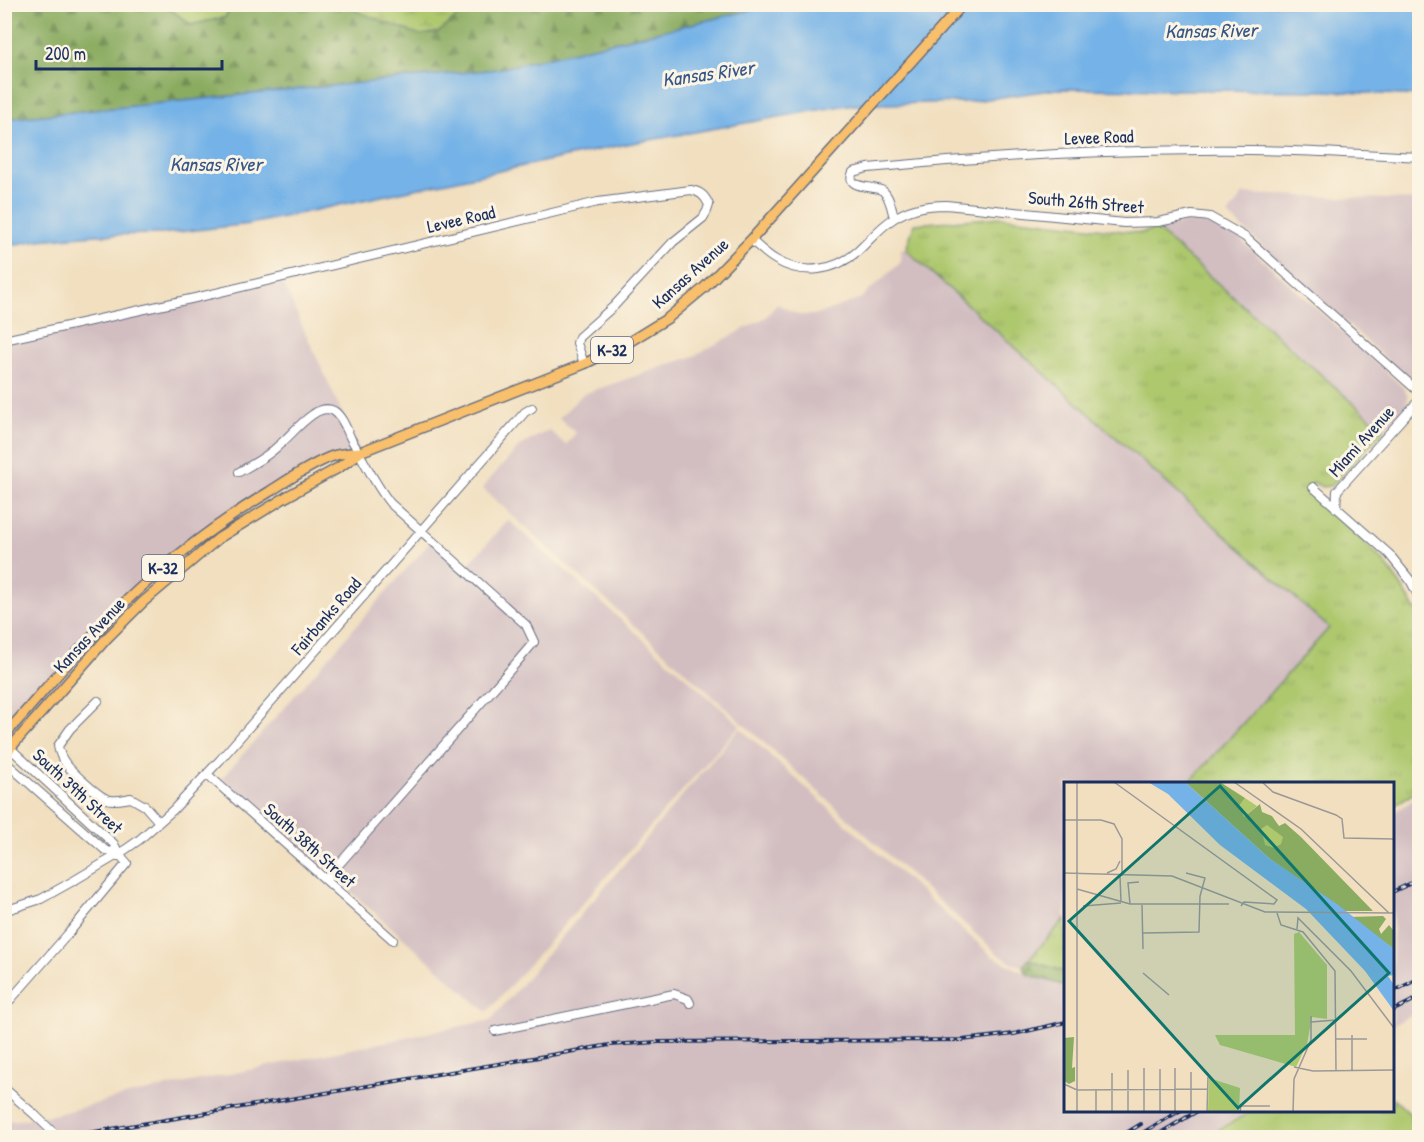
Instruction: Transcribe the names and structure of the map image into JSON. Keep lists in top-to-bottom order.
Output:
{
  "streets": {
    "main road": ["Kansas Avenue", "K-32"],
    "street": [
      "Levee Road",
      "South 26th Street",
      "Miami Avenue",
      "Fairbanks Road",
      "South 39th Street",
      "South 38th Street"
    ]
  },
  "crossings": [
    ["Levee Road", "South 26th Street"],
    ["Levee Road", "Kansas Avenue"],
    ["South 26th Street", "Kansas Avenue"],
    ["Kansas Avenue", "South 39th Street"],
    ["Fairbanks Road", "South 39th Street"],
    ["Fairbanks Road", "South 38th Street"]
  ],
  "water": ["Kansas River"],
  "scale_bar": "200 m"
}
